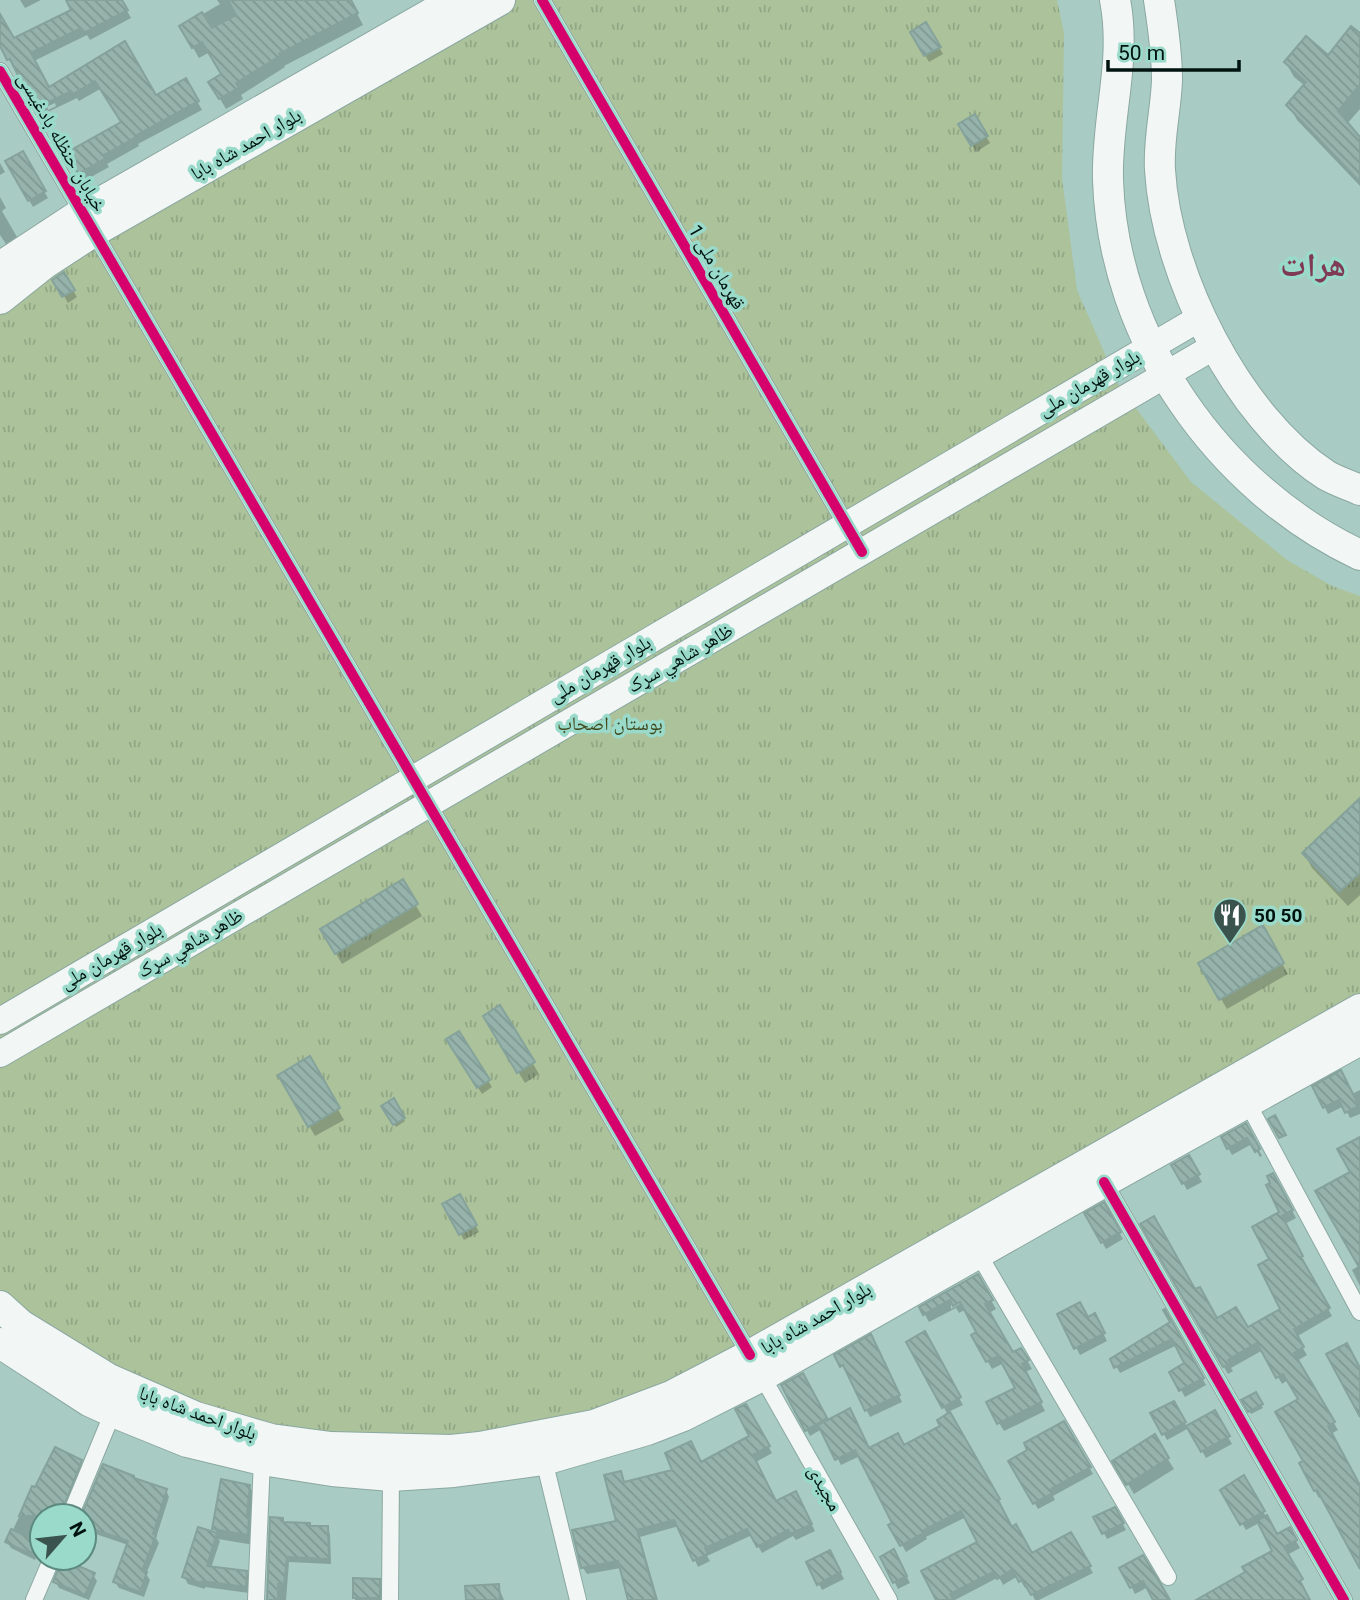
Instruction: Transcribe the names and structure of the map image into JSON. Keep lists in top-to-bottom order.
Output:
{
  "streets": {
    "highway": ["بلوار احمد شاه بابا"],
    "main road": ["بلوار قهرمان ملی", "ظاهر شاهي سړک"],
    "street": ["خیابان حنظله بادغیسی", "قهرمان ملی 1", "مجیدی"]
  },
  "crossings": [
    ["خیابان حنظله بادغیسی", "بلوار احمد شاه بابا"],
    ["خیابان حنظله بادغیسی", "بلوار قهرمان ملی"],
    ["خیابان حنظله بادغیسی", "ظاهر شاهي سړک"],
    ["خیابان حنظله بادغیسی", "مجیدی"],
    ["بلوار احمد شاه بابا", "مجیدی"],
    ["قهرمان ملی 1", "بلوار قهرمان ملی"],
    ["قهرمان ملی 1", "ظاهر شاهي سړک"],
    ["ظاهر شاهي سړک", "مجیدی"]
  ],
  "districts": ["هرات"],
  "parks": ["بوستان اصحاب"],
  "places": {
    "restaurant": ["50 50"]
  },
  "scale_bar": "50 m",
  "north": "top right"
}
